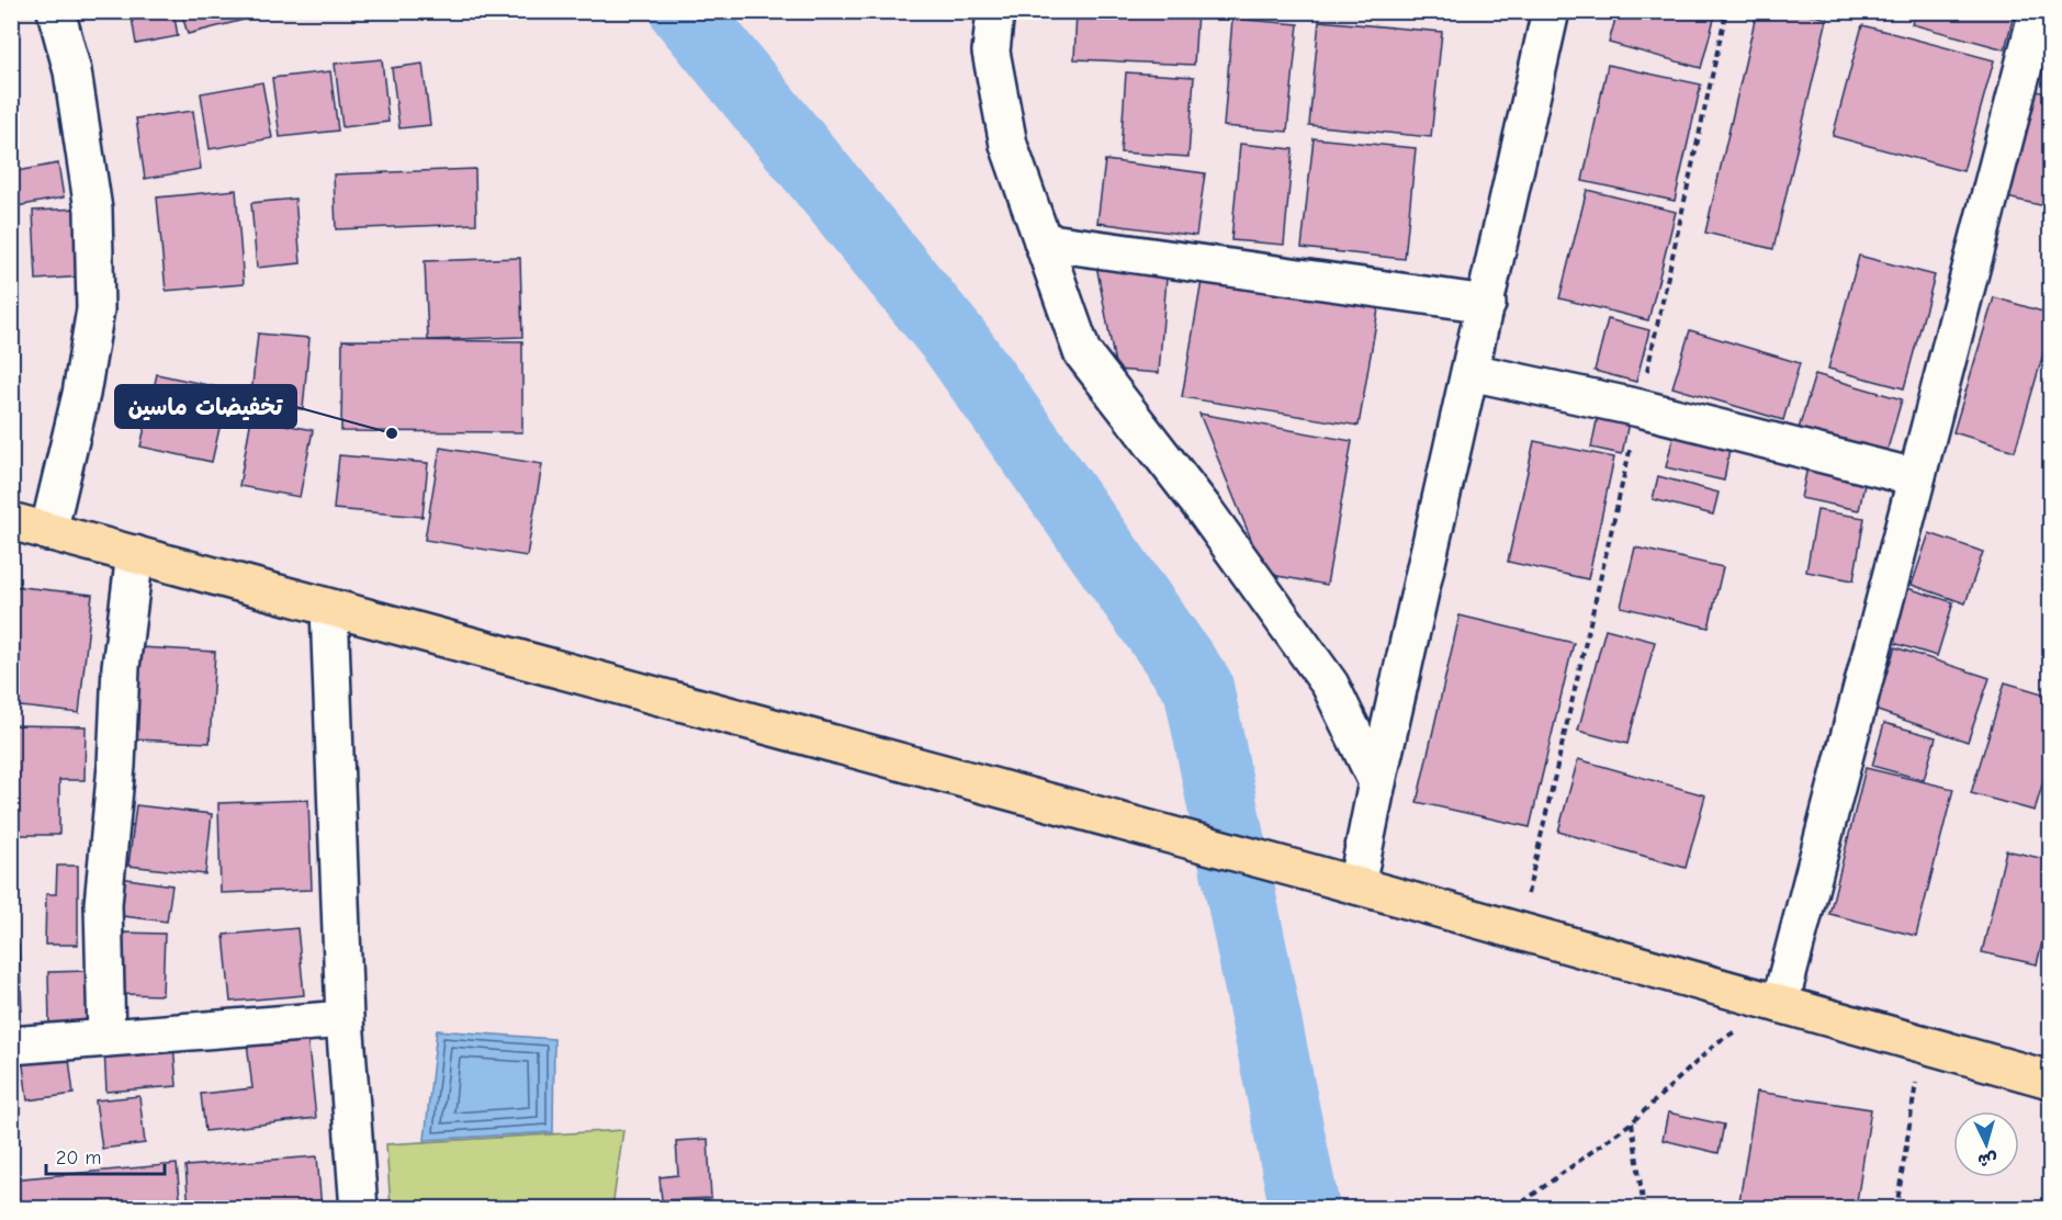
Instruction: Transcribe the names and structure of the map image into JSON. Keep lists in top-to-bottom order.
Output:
{
  "places": ["تخفيضات ماسين"],
  "scale_bar": "20 m",
  "north": "bottom"
}
